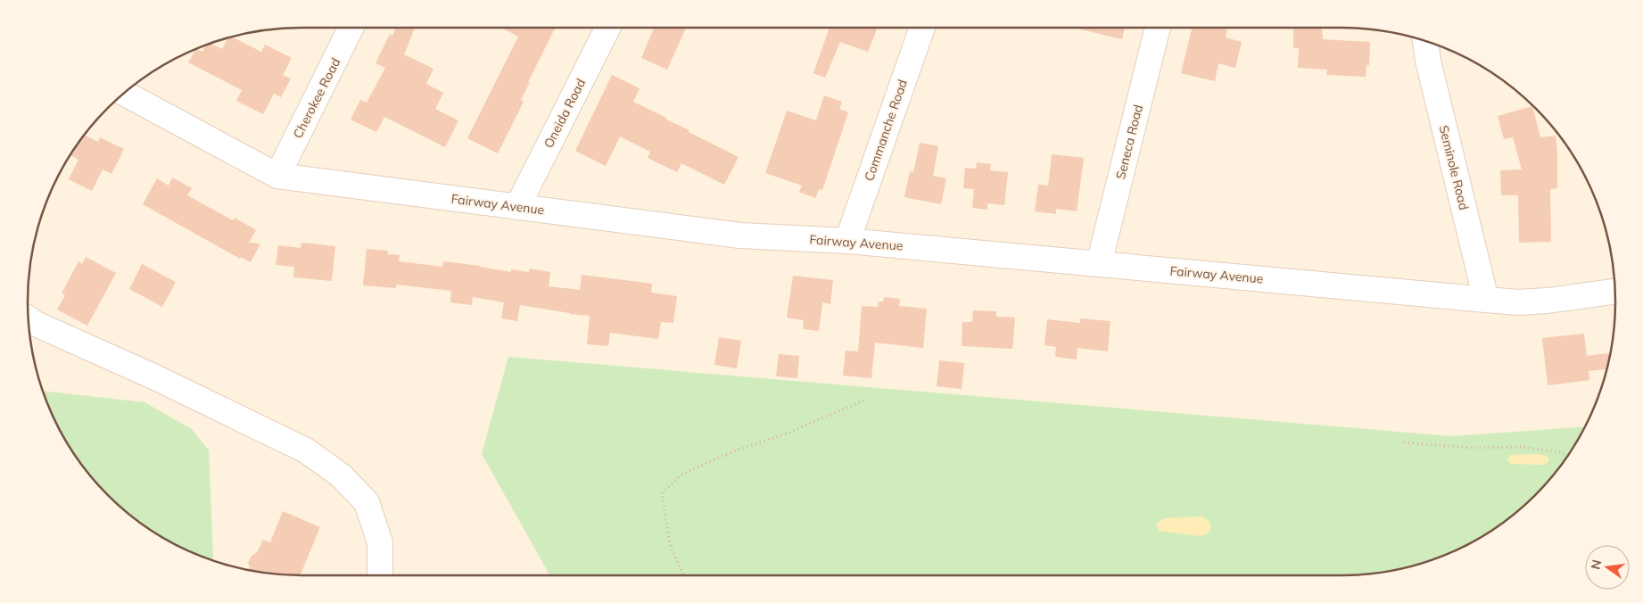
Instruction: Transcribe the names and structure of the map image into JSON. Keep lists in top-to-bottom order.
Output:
{
  "streets": {
    "street": [
      "Cherokee Road",
      "Oneida Road",
      "Commanche Road",
      "Seneca Road",
      "Seminole Road",
      "Fairway Avenue"
    ]
  },
  "crossings": [
    ["Cherokee Road", "Fairway Avenue"],
    ["Oneida Road", "Fairway Avenue"],
    ["Commanche Road", "Fairway Avenue"],
    ["Seneca Road", "Fairway Avenue"],
    ["Seminole Road", "Fairway Avenue"]
  ],
  "north": "left"
}
